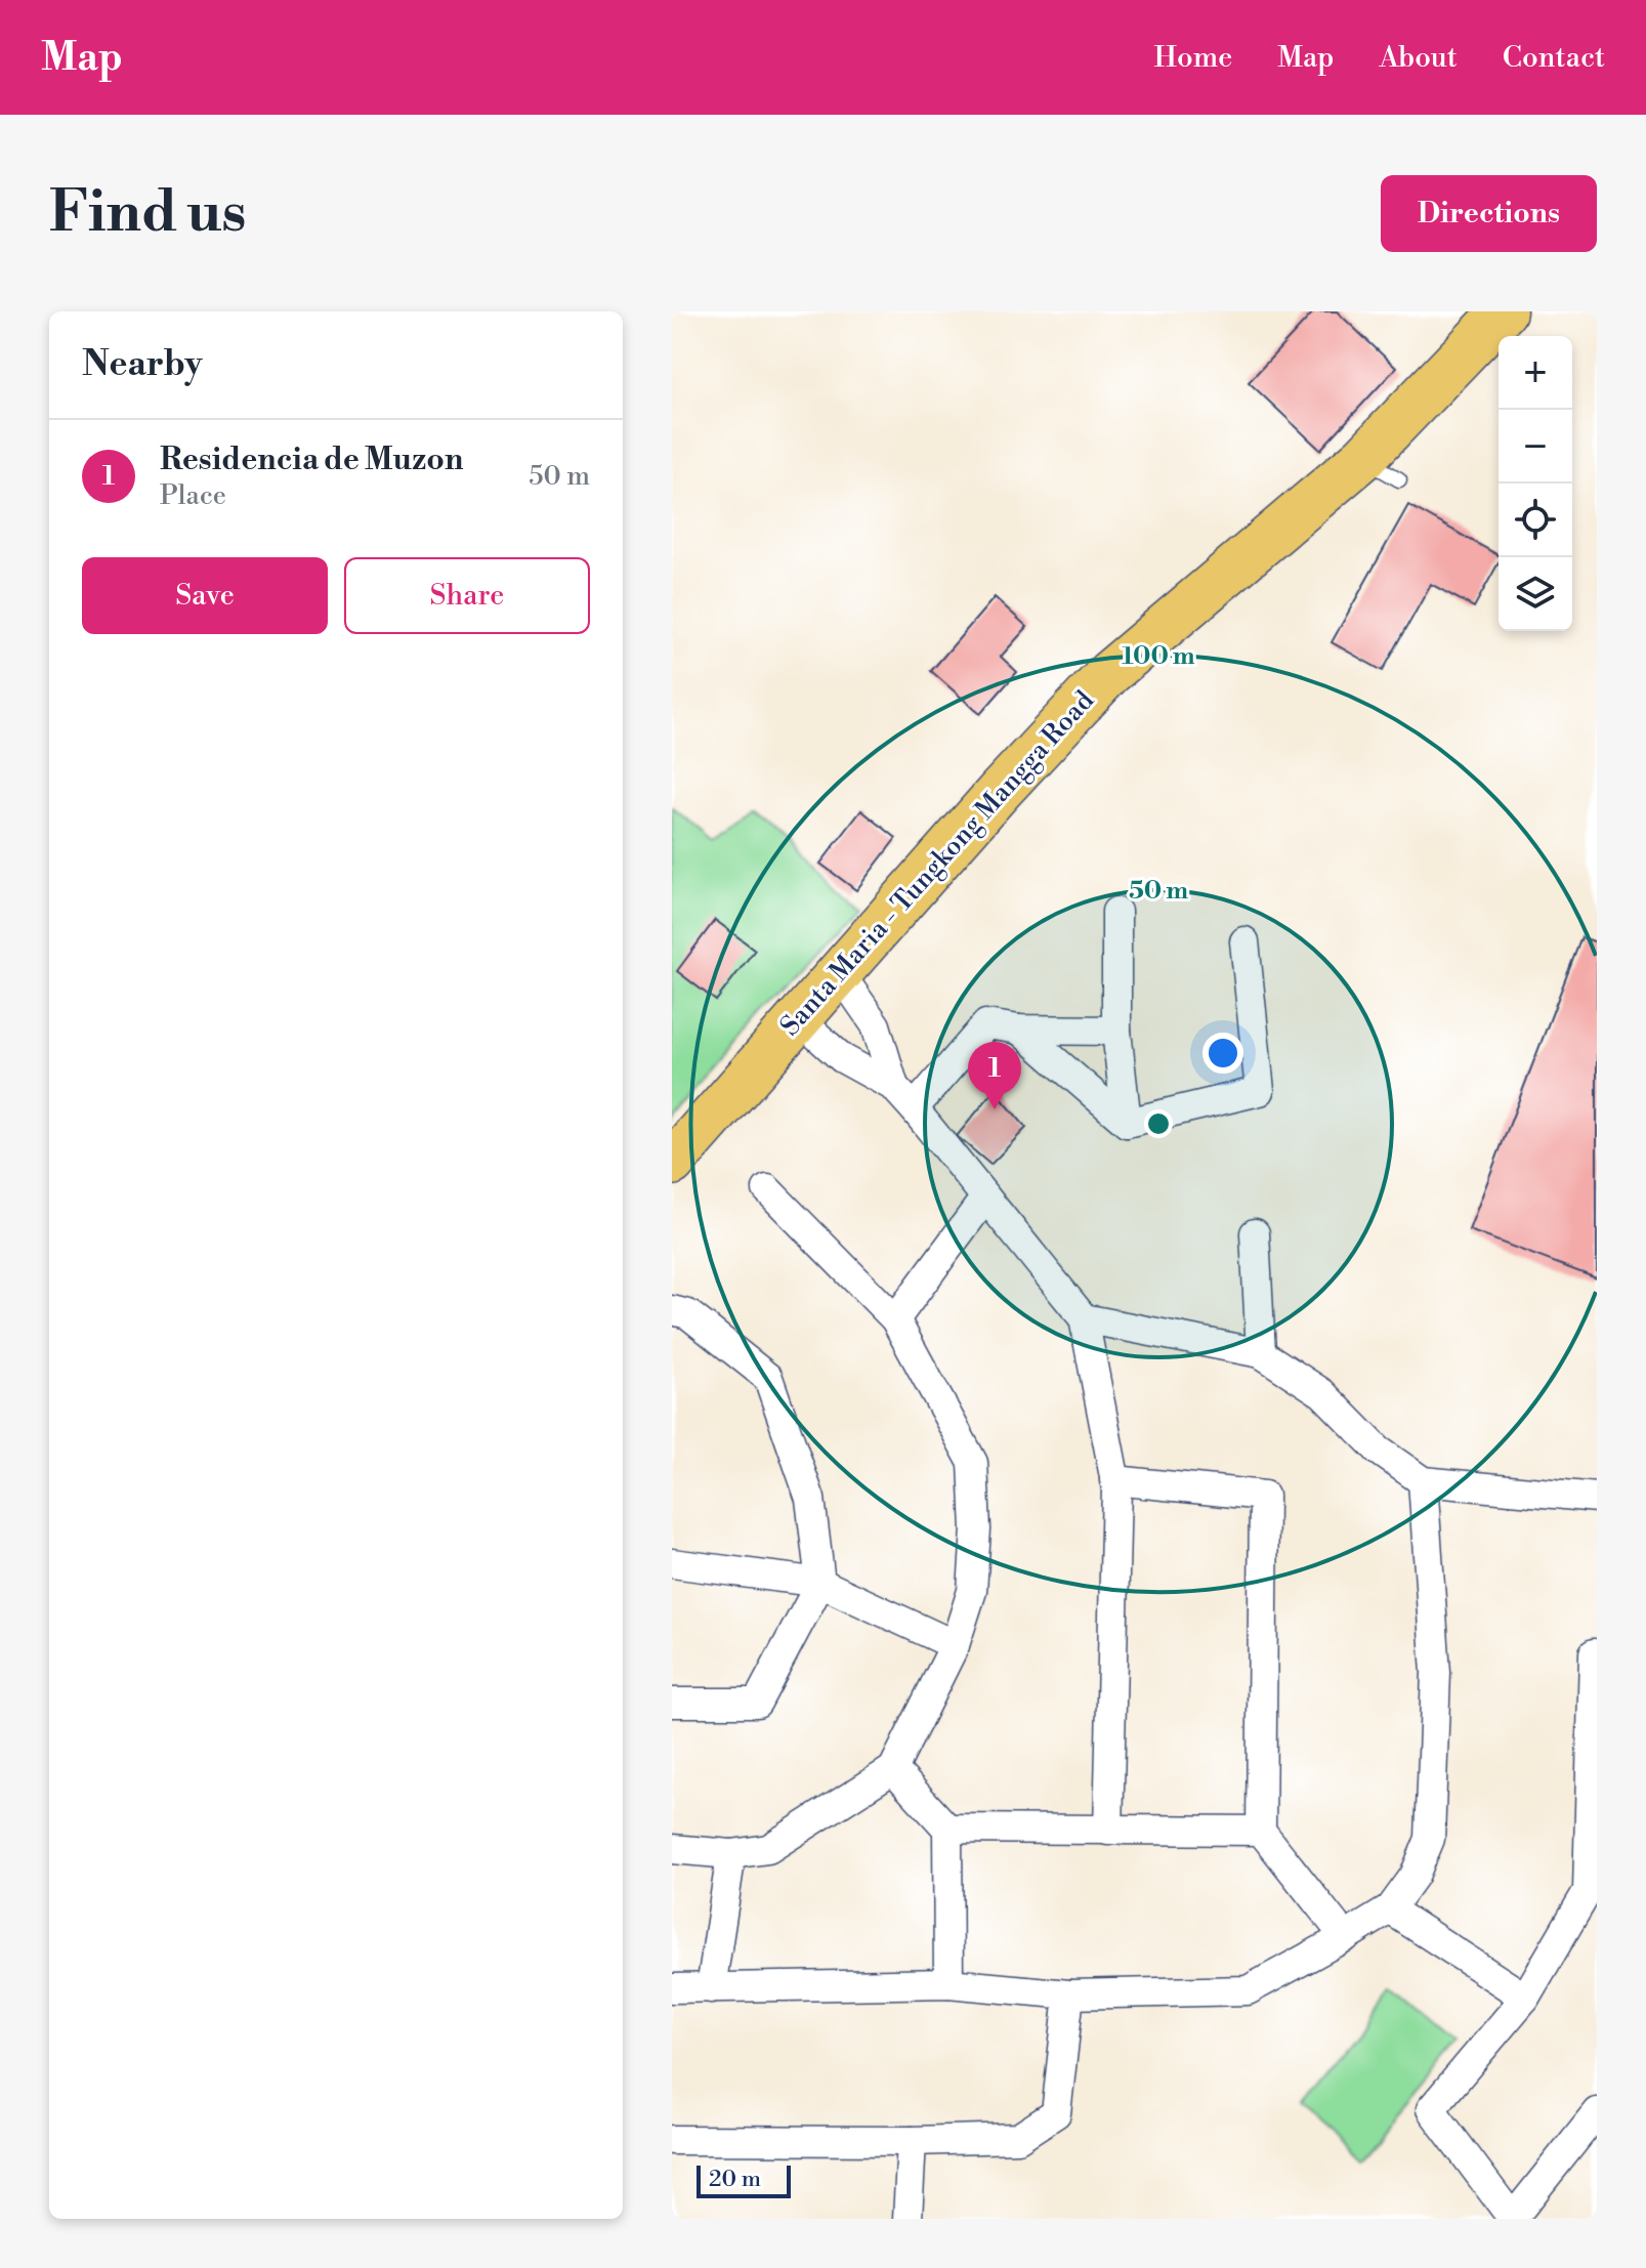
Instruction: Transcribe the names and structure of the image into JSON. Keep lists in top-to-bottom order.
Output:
{
  "streets": {
    "main road": ["Santa Maria - Tungkong Mangga Road"]
  },
  "scale_bar": "20 m",
  "page": {
    "header": "Map",
    "nav": [
      "Home",
      "Map",
      "About",
      "Contact"
    ],
    "buttons": [
      "Directions",
      ["Save", "Share"]
    ],
    "title": "Find us",
    "heading": "Nearby",
    "map_buttons": ["+", "−"],
    "list": [
      {
        "mark": "1",
        "name": "Residencia de Muzon",
        "note": "Place",
        "value": "50 m"
      }
    ],
    "pins": "1",
    "scale": "20 m"
  },
  "rings": ["100 m", "50 m"]
}
